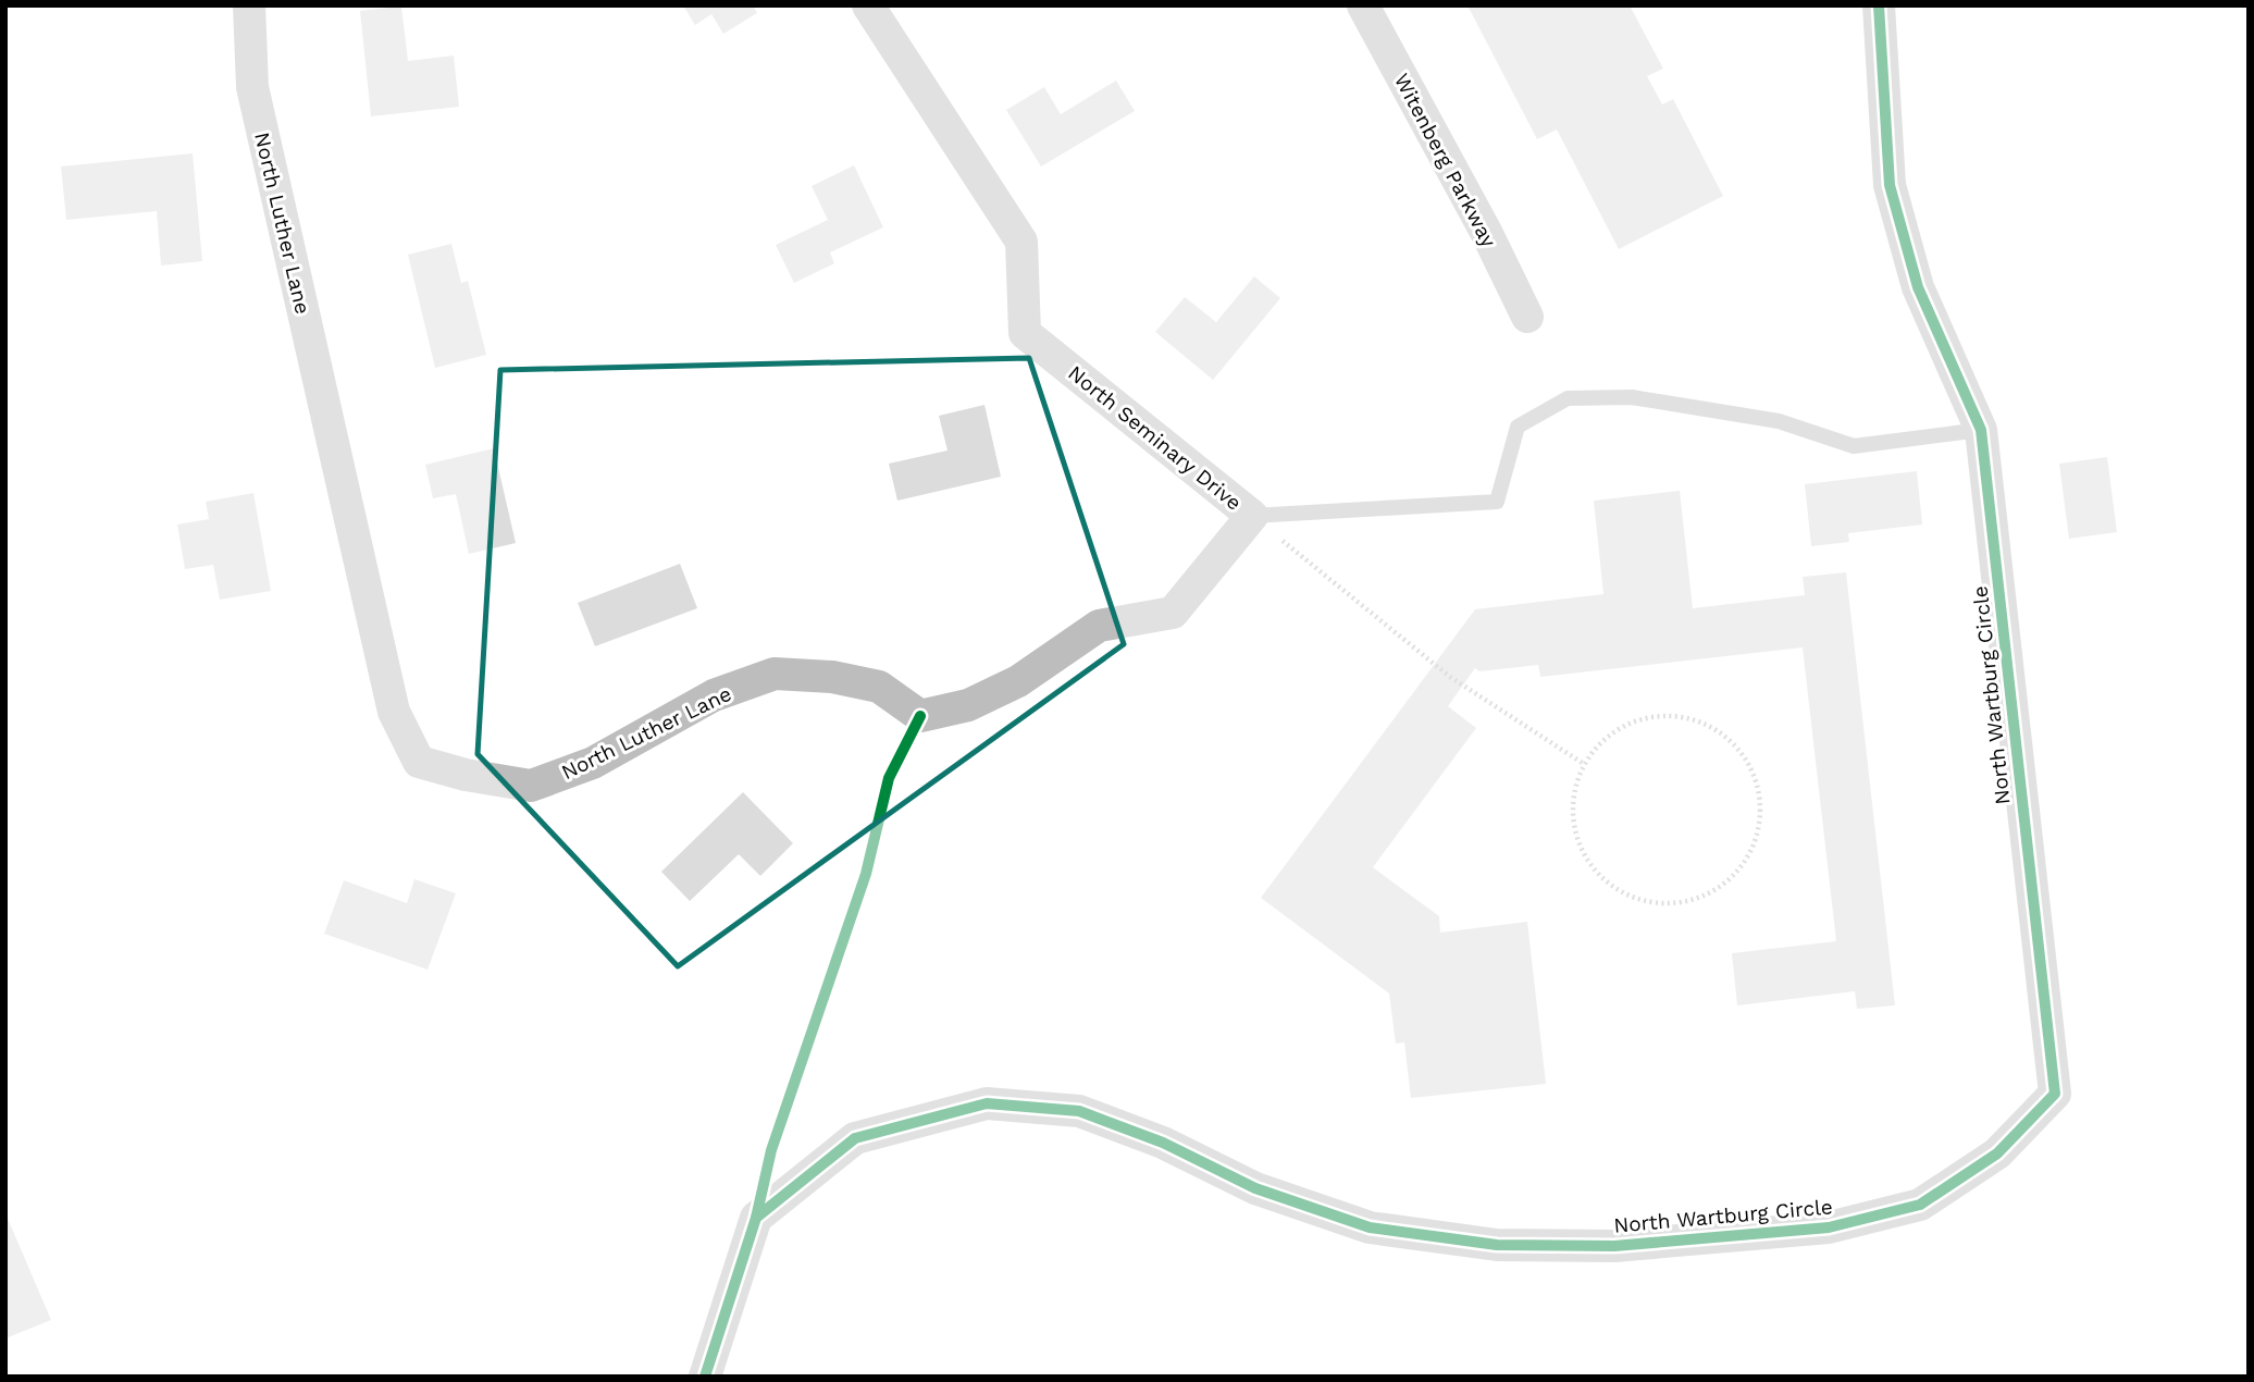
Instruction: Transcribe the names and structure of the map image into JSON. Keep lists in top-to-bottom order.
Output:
{
  "streets": {
    "street": [
      "Witenberg Parkway",
      "North Luther Lane",
      "North Seminary Drive",
      "North Wartburg Circle"
    ]
  },
  "crossings": [
    ["North Luther Lane", "North Seminary Drive"]
  ]
}
